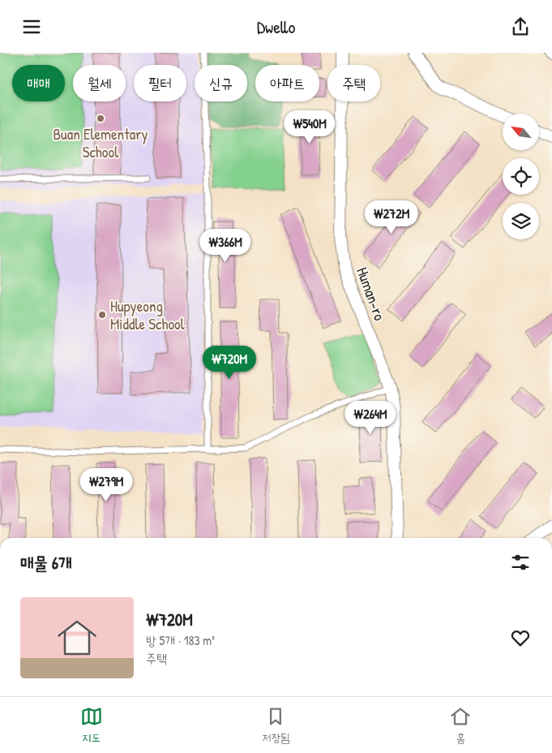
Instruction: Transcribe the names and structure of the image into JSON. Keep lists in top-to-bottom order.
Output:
{
  "streets": {
    "street": ["Human-ro"]
  },
  "places": ["Buan Elementary School", "Hupyeong Middle School"],
  "north": "top left",
  "page": {
    "header": "Dwello",
    "chip": [
      "매매",
      "월세",
      "필터",
      "신규",
      "아파트",
      "주택"
    ],
    "price": [
      "₩540M",
      "₩272M",
      "₩366M",
      "₩720M",
      "₩264M",
      "₩279M"
    ],
    "heading": "매물 6개",
    "list": [
      {
        "name": "₩720M",
        "note": "방 5개 · 183 m² · 주택"
      }
    ],
    "tabs": ["지도", "저장됨", "홈"]
  }
}
